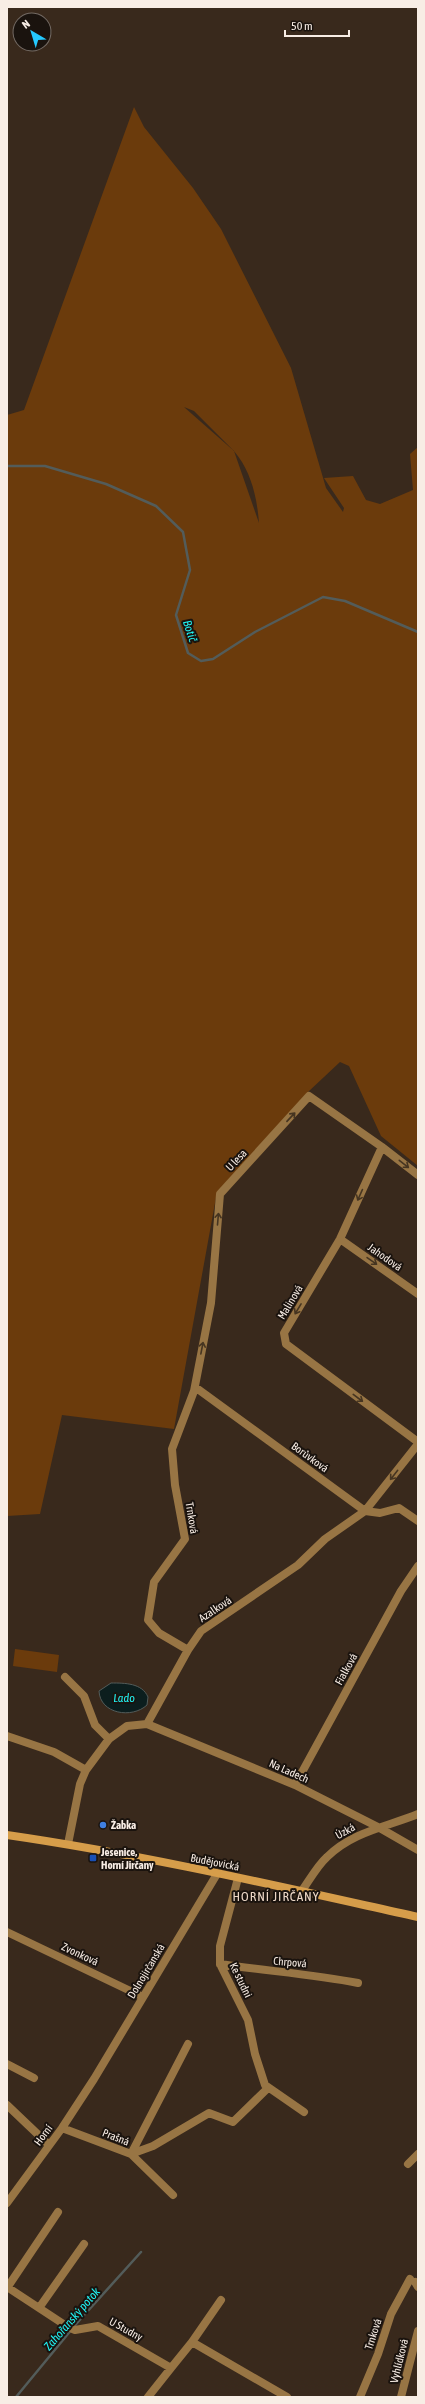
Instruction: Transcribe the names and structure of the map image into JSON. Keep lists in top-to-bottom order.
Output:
{
  "streets": {
    "main road": ["Budějovická"],
    "street": [
      "U lesa",
      "Jahodová",
      "Malinová",
      "Borůvková",
      "Trnková",
      "Azalková",
      "Fialková",
      "Na Ladech",
      "Úzká",
      "Zvonková",
      "Chrpová",
      "Dolnojirčanská",
      "Ke studni",
      "Horní",
      "Prašná",
      "U Studny",
      "Vyhlídková"
    ]
  },
  "crossings": [
    ["U lesa", "Malinová"],
    ["U lesa", "Borůvková"],
    ["U lesa", "Trnková"],
    ["Jahodová", "Malinová"],
    ["Malinová", "Azalková"],
    ["Borůvková", "Trnková"],
    ["Borůvková", "Azalková"],
    ["Trnková", "Azalková"],
    ["Azalková", "Na Ladech"],
    ["Fialková", "Na Ladech"],
    ["Na Ladech", "Úzká"],
    ["Úzká", "Budějovická"],
    ["Budějovická", "Dolnojirčanská"],
    ["Budějovická", "Ke studni"],
    ["Zvonková", "Dolnojirčanská"],
    ["Chrpová", "Ke studni"],
    ["Dolnojirčanská", "Horní"],
    ["Horní", "Prašná"]
  ],
  "one_way": ["Jahodová"],
  "districts": ["HORNÍ JIRČANY"],
  "water": ["Botič", "Lado", "Zahořanský potok"],
  "places": {
    "other": ["Žabka"],
    "transit": ["Jesenice, Horní Jirčany"]
  },
  "scale_bar": "50 m",
  "north": "top left"
}
